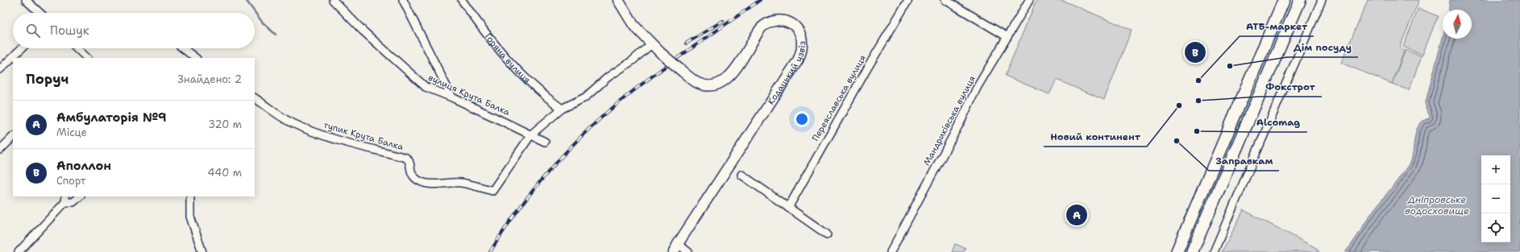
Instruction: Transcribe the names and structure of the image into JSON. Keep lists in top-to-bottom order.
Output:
{
  "streets": {
    "street": [
      "Горяна вулиця",
      "Кодацький узвіз",
      "вулиця Крута Балка",
      "Переяславська вулиця",
      "Мандриківська вулиця",
      "тупик Крута Балка"
    ]
  },
  "crossings": [
    ["вулиця Крута Балка", "тупик Крута Балка"]
  ],
  "water": ["Дніпровське водосховище"],
  "places": [
    "Дім посуду",
    "АТБ-маркет",
    "Фокстрот",
    "Новий континент",
    "Alcomag",
    "Заправкам"
  ],
  "north": "top",
  "page": {
    "search": "Пошук",
    "pins": ["B", "A"],
    "heading": ["Поруч", "Знайдено: 2"],
    "list": [
      {
        "mark": "A",
        "name": "Амбулаторія №9",
        "note": "Місце",
        "value": "320 m"
      },
      {
        "mark": "B",
        "name": "Аполлон",
        "note": "Спорт",
        "value": "440 m"
      }
    ],
    "map_buttons": ["+", "−"]
  }
}
